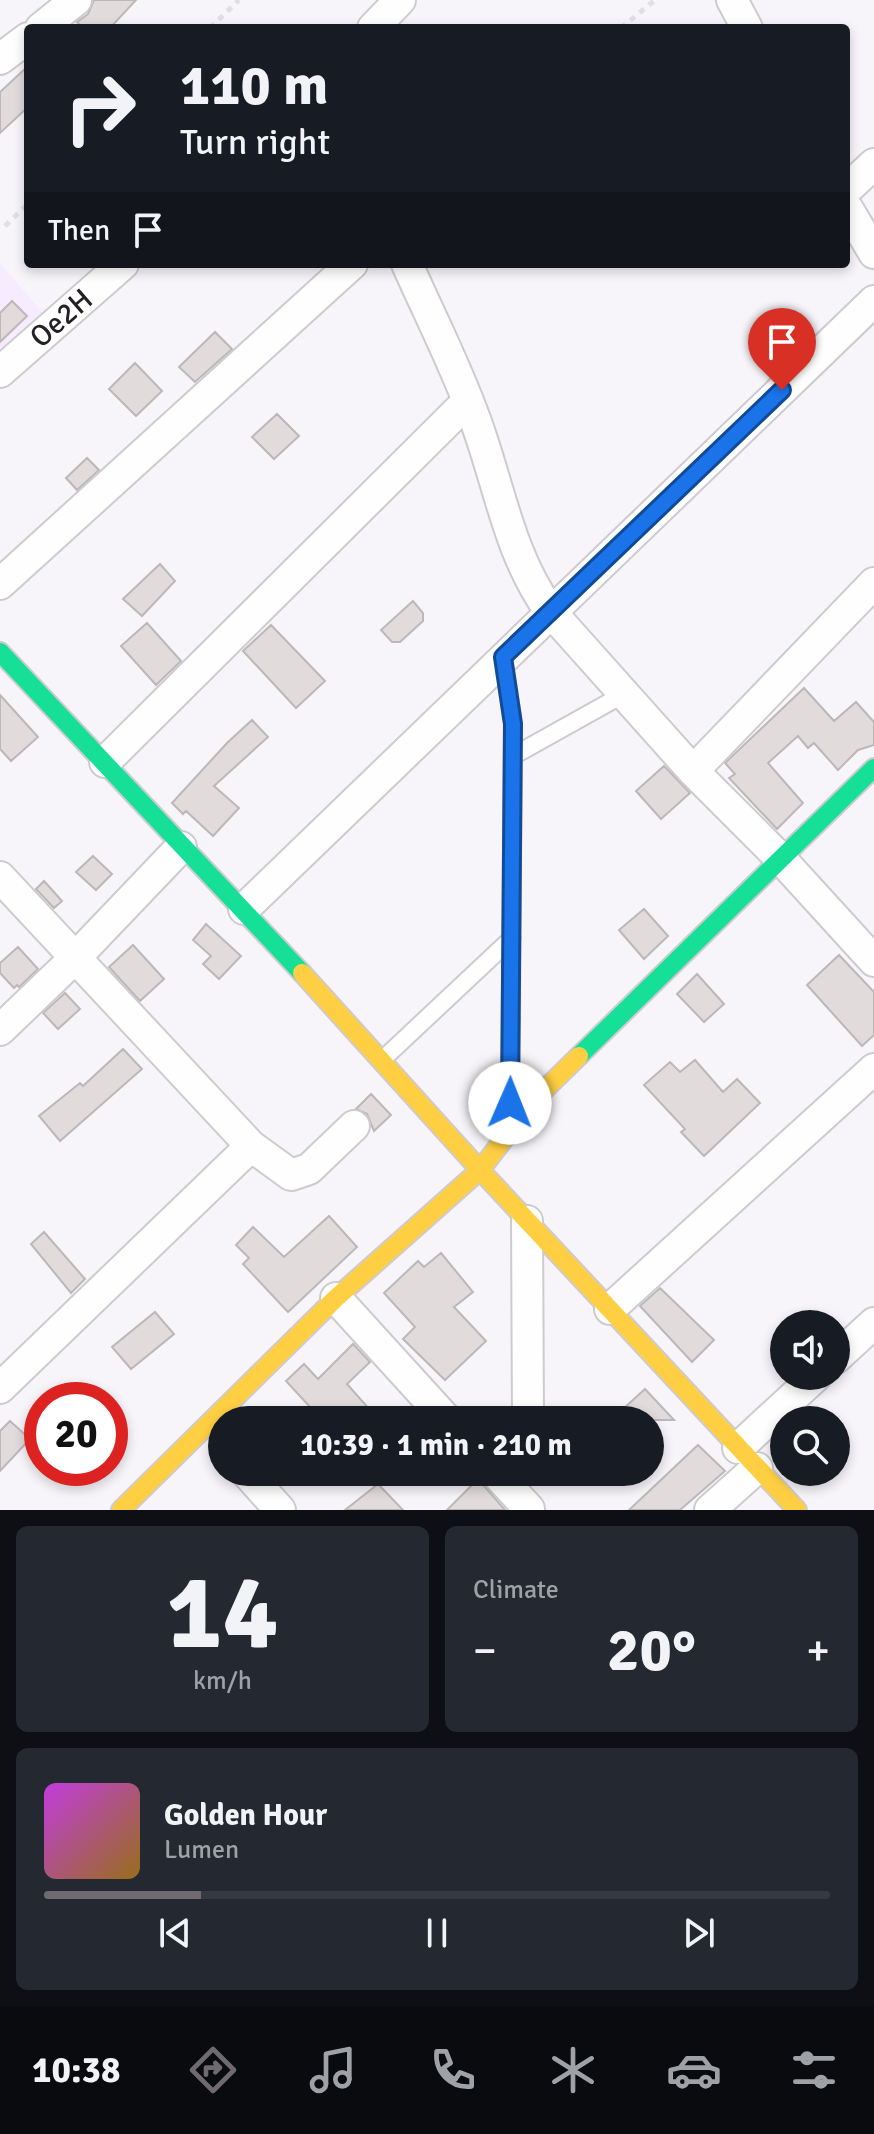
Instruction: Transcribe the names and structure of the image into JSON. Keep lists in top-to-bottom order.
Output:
{
  "streets": {
    "street": ["Oe2H"]
  },
  "page": {
    "turn": ["110 m", "Turn right"],
    "then": "Then",
    "limit": "20",
    "trip": "10:39 · 1 min · 210 m",
    "tile": [
      ["14", "km/h"],
      "Climate"
    ],
    "heat": ["−", "20°", "+"],
    "song": ["Golden Hour", "Lumen"],
    "tabs": "10:38"
  }
}
